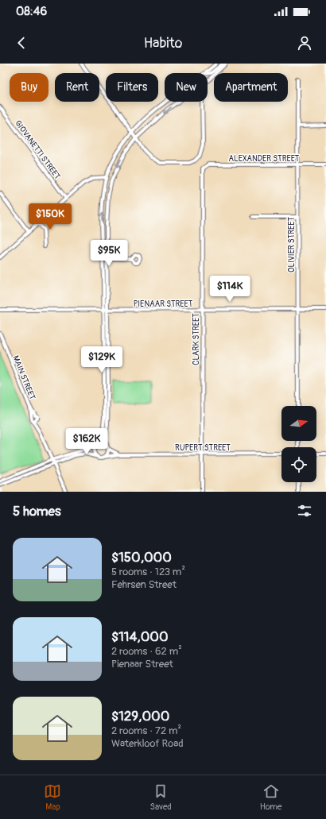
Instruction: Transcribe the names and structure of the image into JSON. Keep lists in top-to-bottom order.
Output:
{
  "streets": {
    "street": [
      "GIOVANETTI STREET",
      "ALEXANDER STREET",
      "OLIVIER STREET",
      "PIENAAR STREET",
      "CLARK STREET",
      "MAIN STREET",
      "RUPERT STREET"
    ]
  },
  "crossings": [
    ["ALEXANDER STREET", "OLIVIER STREET"],
    ["ALEXANDER STREET", "CLARK STREET"],
    ["OLIVIER STREET", "PIENAAR STREET"],
    ["PIENAAR STREET", "CLARK STREET"],
    ["CLARK STREET", "RUPERT STREET"]
  ],
  "north": "right",
  "page": {
    "status": "08:46",
    "header": "Habito",
    "chip": [
      "Buy",
      "Rent",
      "Filters",
      "New",
      "Apartment"
    ],
    "price": [
      "$150K",
      "$95K",
      "$114K",
      "$129K",
      "$162K"
    ],
    "heading": "5 homes",
    "list": [
      {
        "name": "$150,000",
        "note": "5 rooms · 123 m² · Fehrsen Street"
      },
      {
        "name": "$114,000",
        "note": "2 rooms · 62 m² · Pienaar Street"
      },
      {
        "name": "$129,000",
        "note": "2 rooms · 72 m² · Waterkloof Road"
      }
    ],
    "tabs": ["Map", "Saved", "Home"]
  }
}
